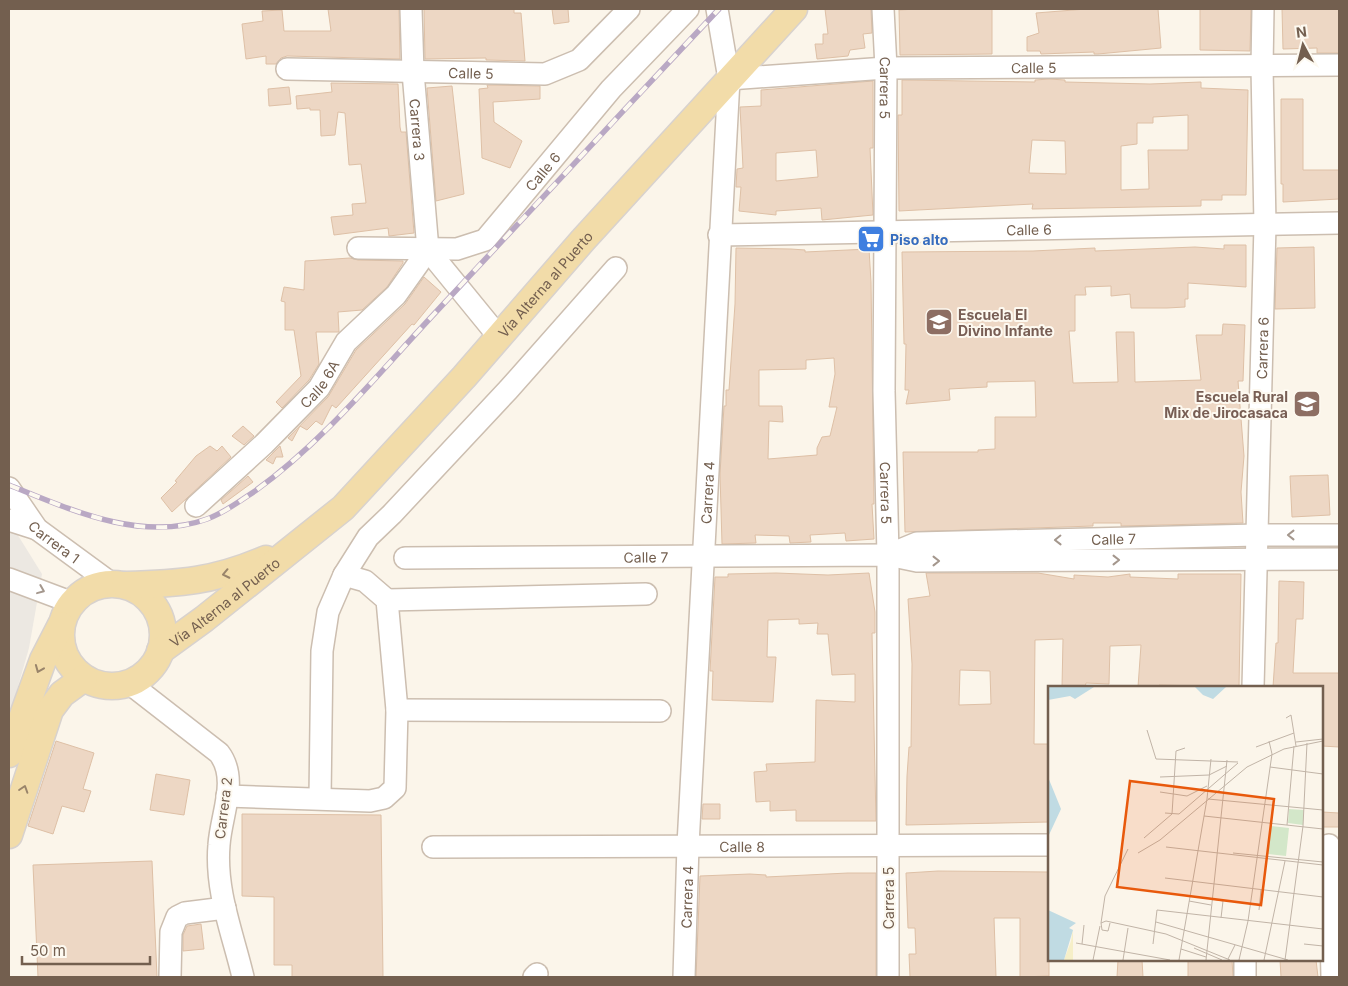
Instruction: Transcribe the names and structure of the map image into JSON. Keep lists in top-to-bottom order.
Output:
{
  "streets": {
    "main road": ["Vía Alterna al Puerto", "Carrera 1"],
    "street": [
      "Calle 5",
      "Carrera 5",
      "Carrera 3",
      "Calle 6",
      "Carrera 6",
      "Calle 6A",
      "Carrera 4",
      "Calle 7",
      "Carrera 2",
      "Calle 8"
    ]
  },
  "crossings": [
    ["Calle 5", "Carrera 5"],
    ["Calle 5", "Carrera 3"],
    ["Calle 5", "Vía Alterna al Puerto"],
    ["Calle 5", "Carrera 6"],
    ["Calle 5", "Carrera 4"],
    ["Carrera 5", "Calle 6"],
    ["Carrera 5", "Calle 7"],
    ["Carrera 5", "Calle 8"],
    ["Carrera 3", "Calle 6"],
    ["Carrera 3", "Calle 6A"],
    ["Calle 6", "Carrera 6"],
    ["Calle 6", "Calle 6A"],
    ["Calle 6", "Carrera 4"],
    ["Vía Alterna al Puerto", "Carrera 4"],
    ["Vía Alterna al Puerto", "Carrera 1"],
    ["Vía Alterna al Puerto", "Carrera 2"],
    ["Carrera 6", "Calle 7"],
    ["Carrera 4", "Calle 7"],
    ["Carrera 4", "Calle 8"],
    ["Carrera 1", "Carrera 2"]
  ],
  "places": {
    "supermarket": ["Piso alto"],
    "school or university": ["Escuela El Divino Infante", "Escuela Rural Mix de Jirocasaca"]
  },
  "scale_bar": "50 m",
  "north": "top"
}
